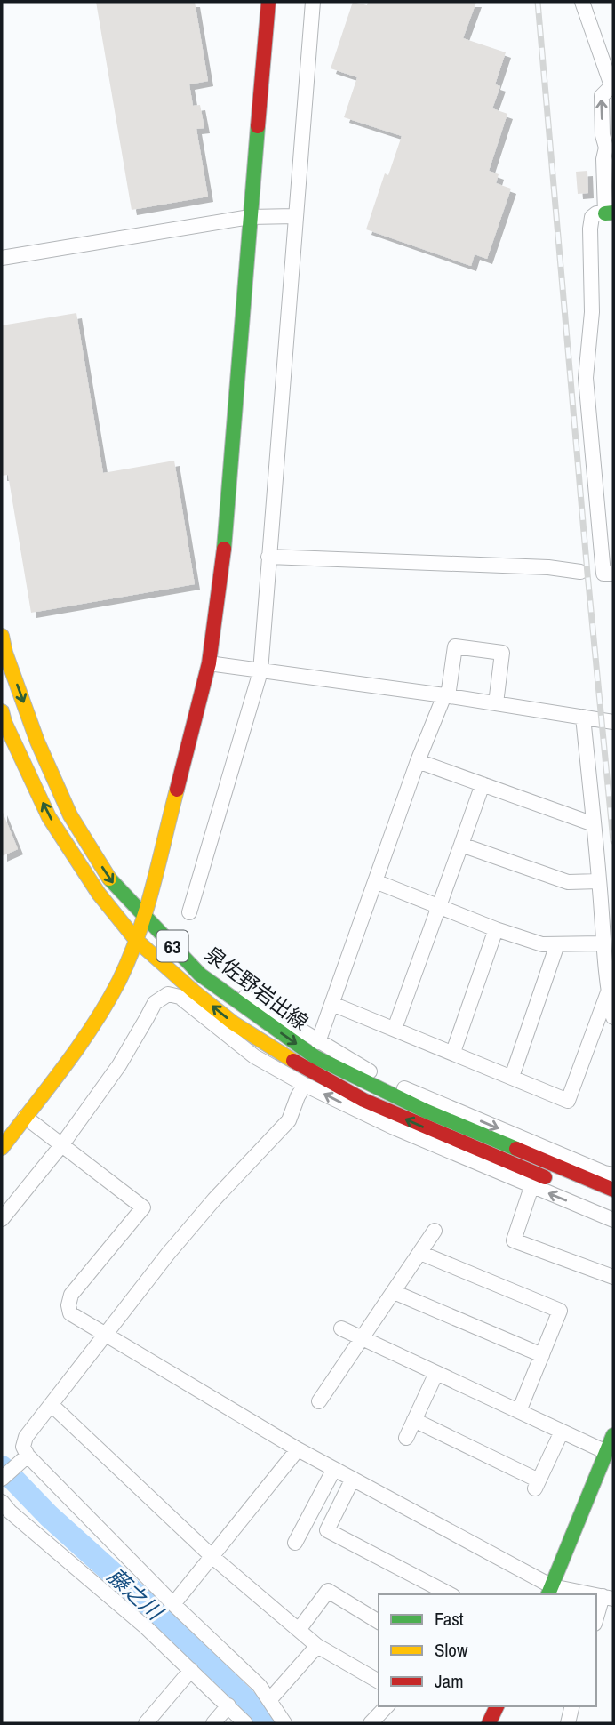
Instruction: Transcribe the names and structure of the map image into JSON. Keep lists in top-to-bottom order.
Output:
{
  "streets": {
    "main road": ["63", "泉佐野岩出線"]
  },
  "water": ["藤之川"],
  "legend": ["Fast", "Slow", "Jam"]
}
